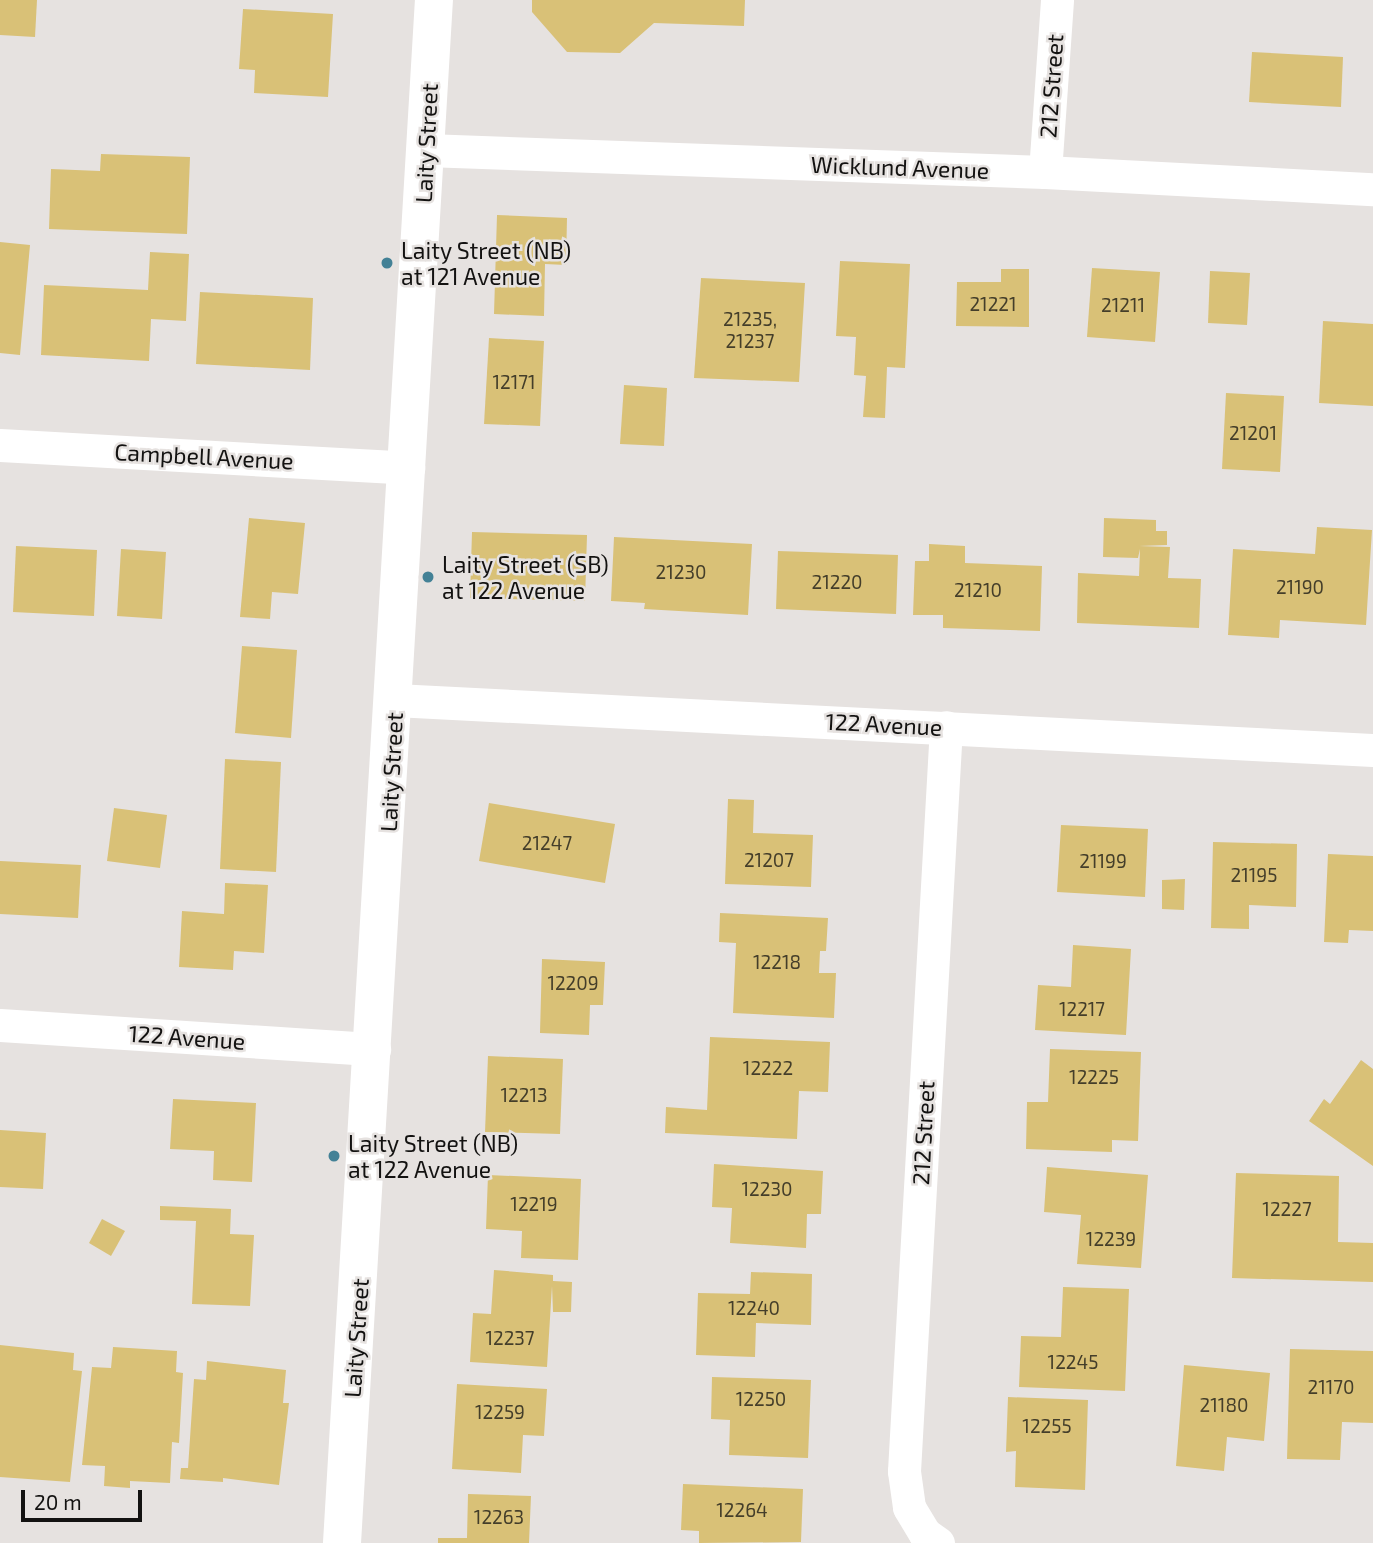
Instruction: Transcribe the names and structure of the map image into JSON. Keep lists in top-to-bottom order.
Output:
{
  "streets": {
    "street": [
      "212 Street",
      "Laity Street",
      "Wicklund Avenue",
      "Campbell Avenue",
      "122 Avenue"
    ]
  },
  "crossings": [
    ["212 Street", "Wicklund Avenue"],
    ["212 Street", "122 Avenue"],
    ["Laity Street", "Wicklund Avenue"],
    ["Laity Street", "Campbell Avenue"],
    ["Laity Street", "122 Avenue"]
  ],
  "places": ["Laity Street (NB) at 121 Avenue", "Laity Street (SB) at 122 Avenue", "Laity Street (NB) at 122 Avenue"],
  "house_numbers": [
    "21221",
    "21211",
    "21235, 21237",
    "12171",
    "21201",
    "21230",
    "21220",
    "21190",
    "21210",
    "21247",
    "21207",
    "21199",
    "21195",
    "12218",
    "12209",
    "12217",
    "12222",
    "12225",
    "12213",
    "12230",
    "12219",
    "12227",
    "12239",
    "12240",
    "12237",
    "12245",
    "21170",
    "12250",
    "21180",
    "12259",
    "12255",
    "12264",
    "12263"
  ],
  "scale_bar": "20 m"
}
